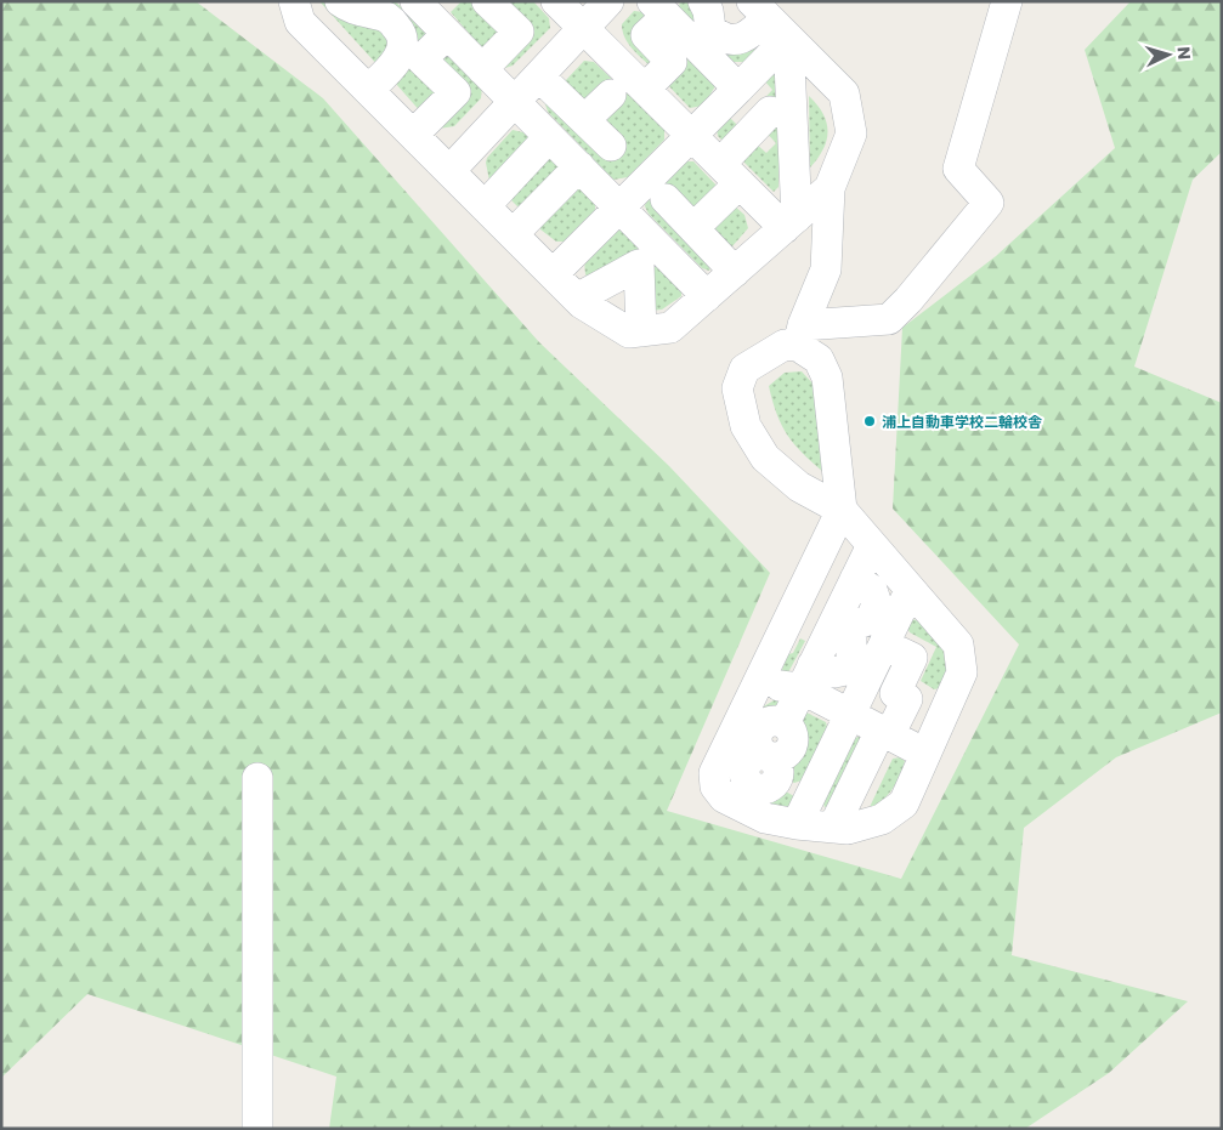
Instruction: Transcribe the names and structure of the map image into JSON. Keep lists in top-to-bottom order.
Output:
{
  "places": ["浦上自動車学校二輪校舎"],
  "north": "right"
}
